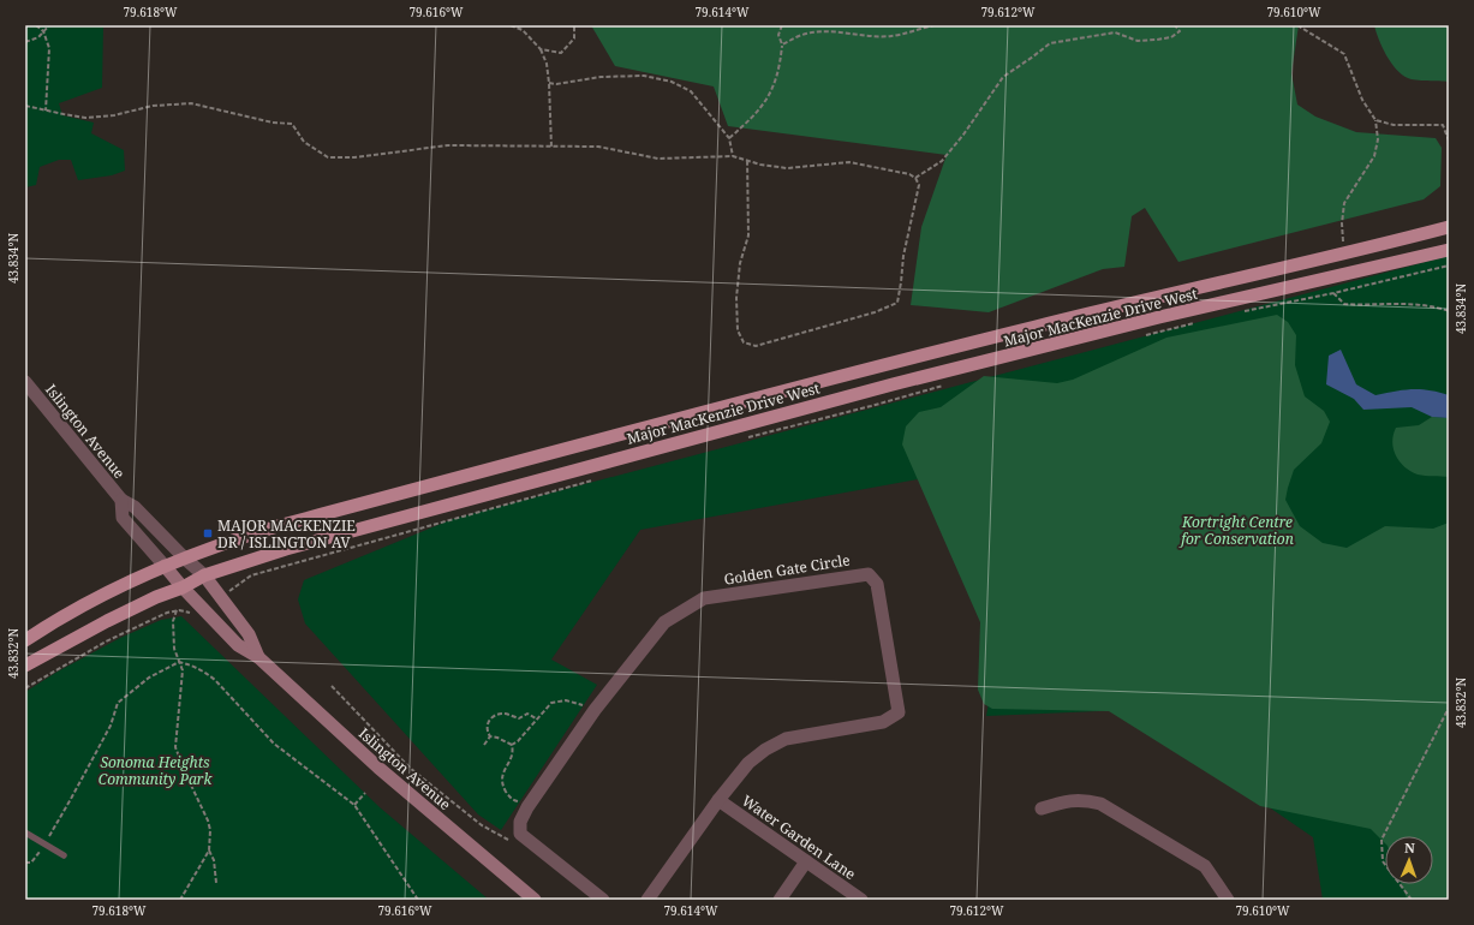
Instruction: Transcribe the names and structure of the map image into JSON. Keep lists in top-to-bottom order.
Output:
{
  "streets": {
    "main road": ["Major MacKenzie Drive West", "Islington Avenue"],
    "street": ["Golden Gate Circle", "Water Garden Lane"]
  },
  "crossings": [
    ["Major MacKenzie Drive West", "Islington Avenue"],
    ["Golden Gate Circle", "Water Garden Lane"]
  ],
  "parks": ["Kortright Centre for Conservation", "Sonoma Heights Community Park"],
  "places": {
    "transit": ["MAJOR MACKENZIE DR / ISLINGTON AV"]
  },
  "north": "top",
  "coordinates": [
    "79.618°W",
    "79.616°W",
    "79.614°W",
    "79.612°W",
    "79.610°W",
    "43.834°N",
    "43.832°N"
  ]
}
